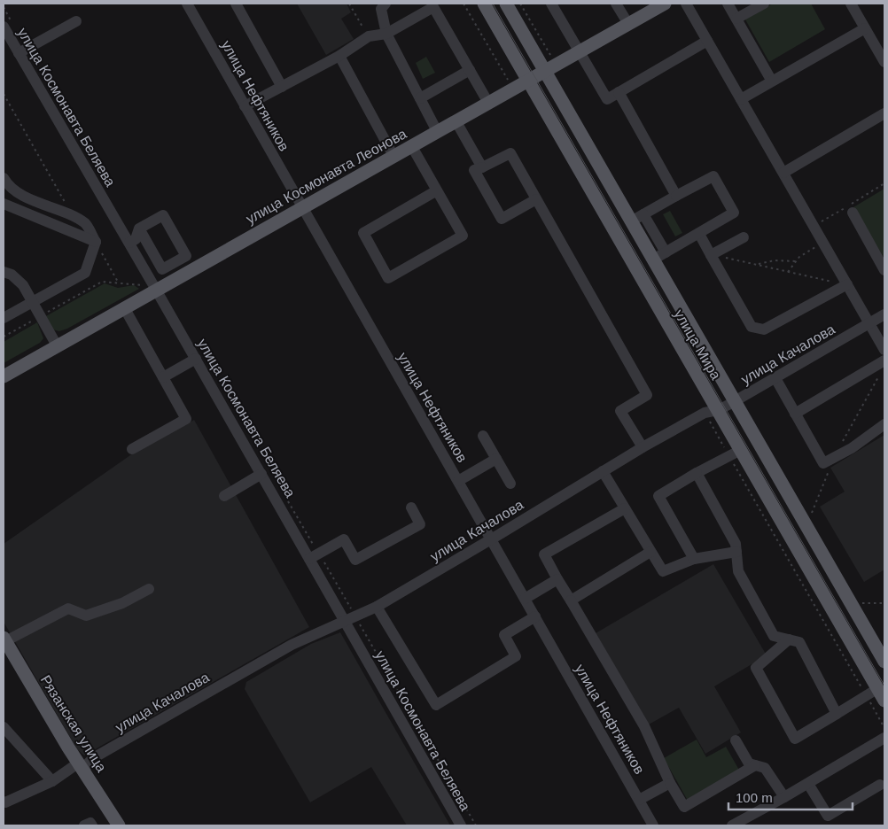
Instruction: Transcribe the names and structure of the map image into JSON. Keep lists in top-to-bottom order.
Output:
{
  "streets": {
    "main road": ["улица Космонавта Леонова", "улица Мира", "Рязанская улица"],
    "street": ["улица Нефтяников", "улица Космонавта Беляева", "улица Качалова"]
  },
  "crossings": [
    ["улица Нефтяников", "улица Космонавта Леонова"],
    ["улица Нефтяников", "улица Качалова"],
    ["улица Космонавта Беляева", "улица Космонавта Леонова"],
    ["улица Космонавта Беляева", "улица Качалова"],
    ["улица Космонавта Леонова", "улица Мира"],
    ["улица Мира", "улица Качалова"],
    ["улица Качалова", "Рязанская улица"]
  ],
  "scale_bar": "100 m"
}
